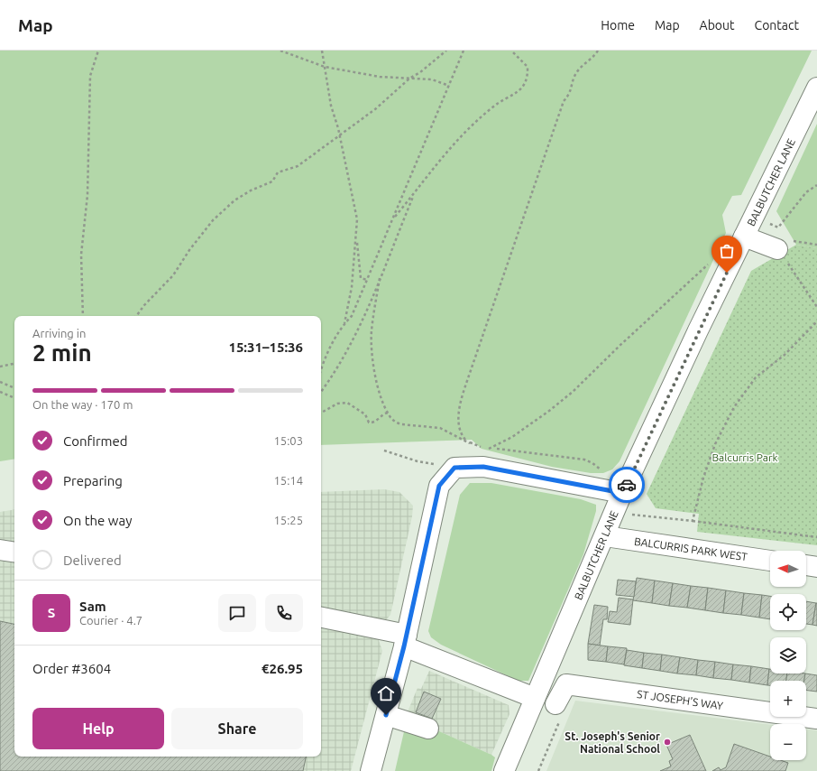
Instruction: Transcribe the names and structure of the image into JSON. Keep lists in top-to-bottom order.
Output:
{
  "streets": {
    "street": ["BALBUTCHER LANE", "BALCURRIS PARK WEST", "ST JOSEPH'S WAY"]
  },
  "crossings": [
    ["BALBUTCHER LANE", "BALCURRIS PARK WEST"]
  ],
  "parks": ["Balcurris Park"],
  "places": ["St. Joseph's Senior National School"],
  "north": "left",
  "page": {
    "header": "Map",
    "nav": [
      "Home",
      "Map",
      "About",
      "Contact"
    ],
    "heading": ["2 min", "Arriving in", "15:31–15:36"],
    "panel": [
      "Sam",
      "Courier · 4.7",
      "Order #3604",
      "€26.95"
    ],
    "bar": "On the way · 170 m",
    "list": [
      ["Confirmed", "15:03"],
      ["Preparing", "15:14"],
      ["On the way", "15:25"],
      "Delivered"
    ],
    "map_buttons": ["+", "−"],
    "round": "S",
    "buttons": ["Help", "Share"]
  }
}
